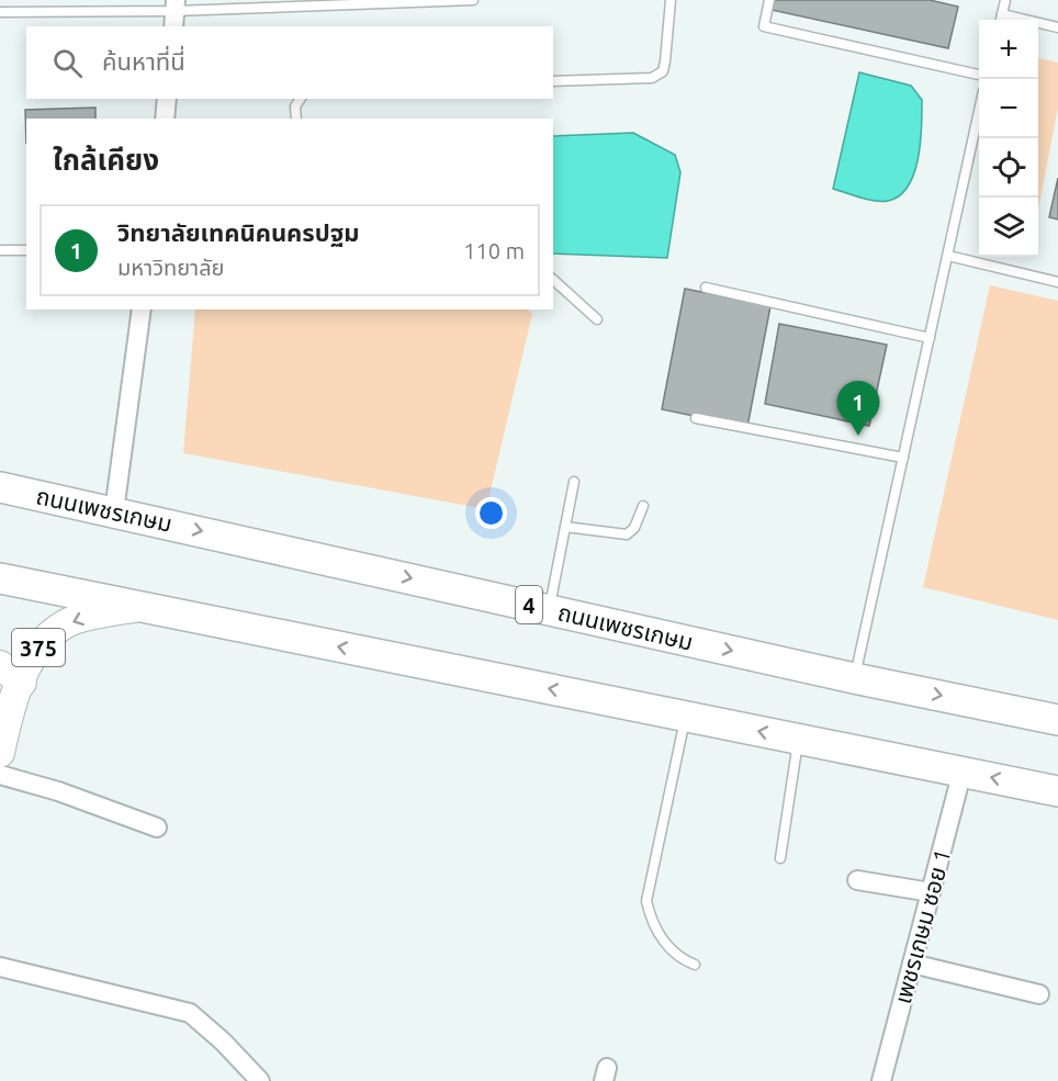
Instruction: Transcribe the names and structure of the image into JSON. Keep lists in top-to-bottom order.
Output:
{
  "streets": {
    "highway": ["ถนนเพชรเกษม", "4"],
    "main road": ["375"],
    "street": ["เพชรเกษม ซอย 1"]
  },
  "page": {
    "map_buttons": ["+", "−"],
    "search": "ค้นหาที่นี่",
    "heading": "ใกล้เคียง",
    "list": [
      {
        "mark": "1",
        "name": "วิทยาลัยเทคนิคนครปฐม",
        "note": "มหาวิทยาลัย",
        "value": "110 m"
      }
    ],
    "pins": "1"
  }
}
